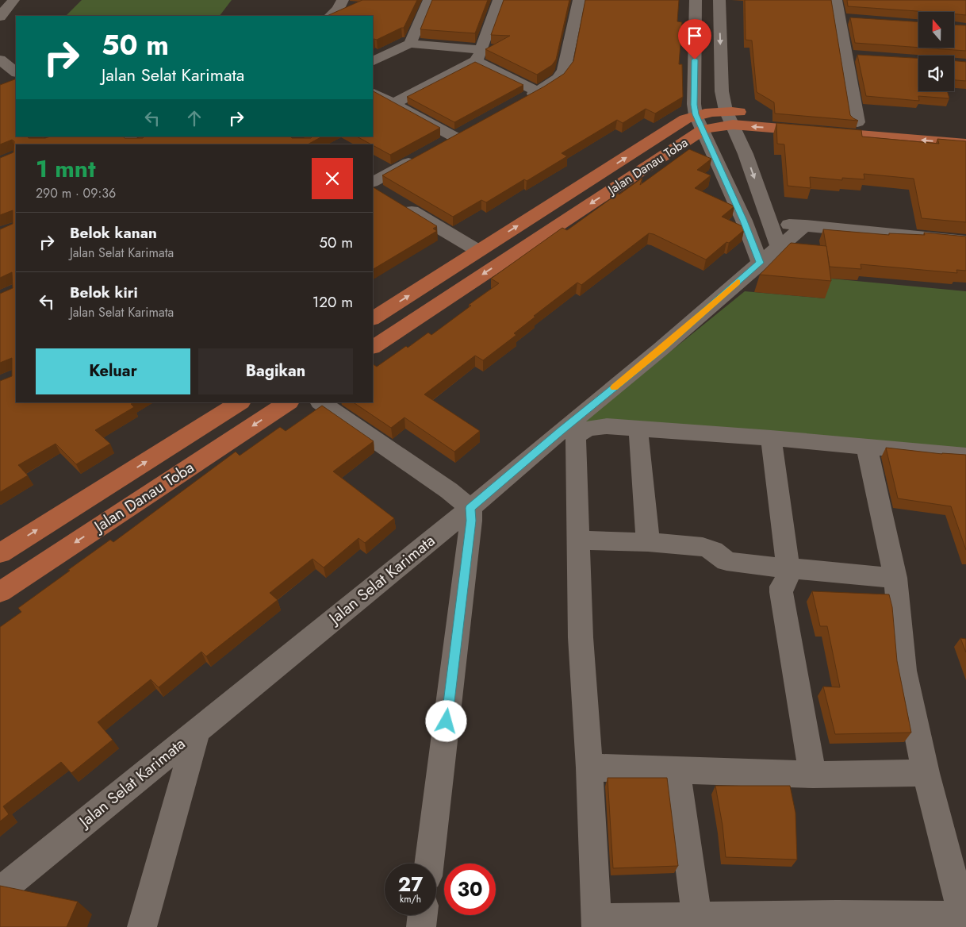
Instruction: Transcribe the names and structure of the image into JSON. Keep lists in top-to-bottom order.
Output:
{
  "streets": {
    "main road": ["Jalan Danau Toba"],
    "street": ["Jalan Selat Karimata"]
  },
  "north": "top",
  "page": {
    "turn": ["50 m", "Jalan Selat Karimata"],
    "heading": ["1 mnt", "290 m · 09:36"],
    "list": [
      {
        "name": "Belok kanan",
        "note": "Jalan Selat Karimata",
        "value": "50 m"
      },
      {
        "name": "Belok kiri",
        "note": "Jalan Selat Karimata",
        "value": "120 m"
      }
    ],
    "buttons": ["Keluar", "Bagikan"],
    "speed": "27 km/h",
    "limit": "30"
  }
}
